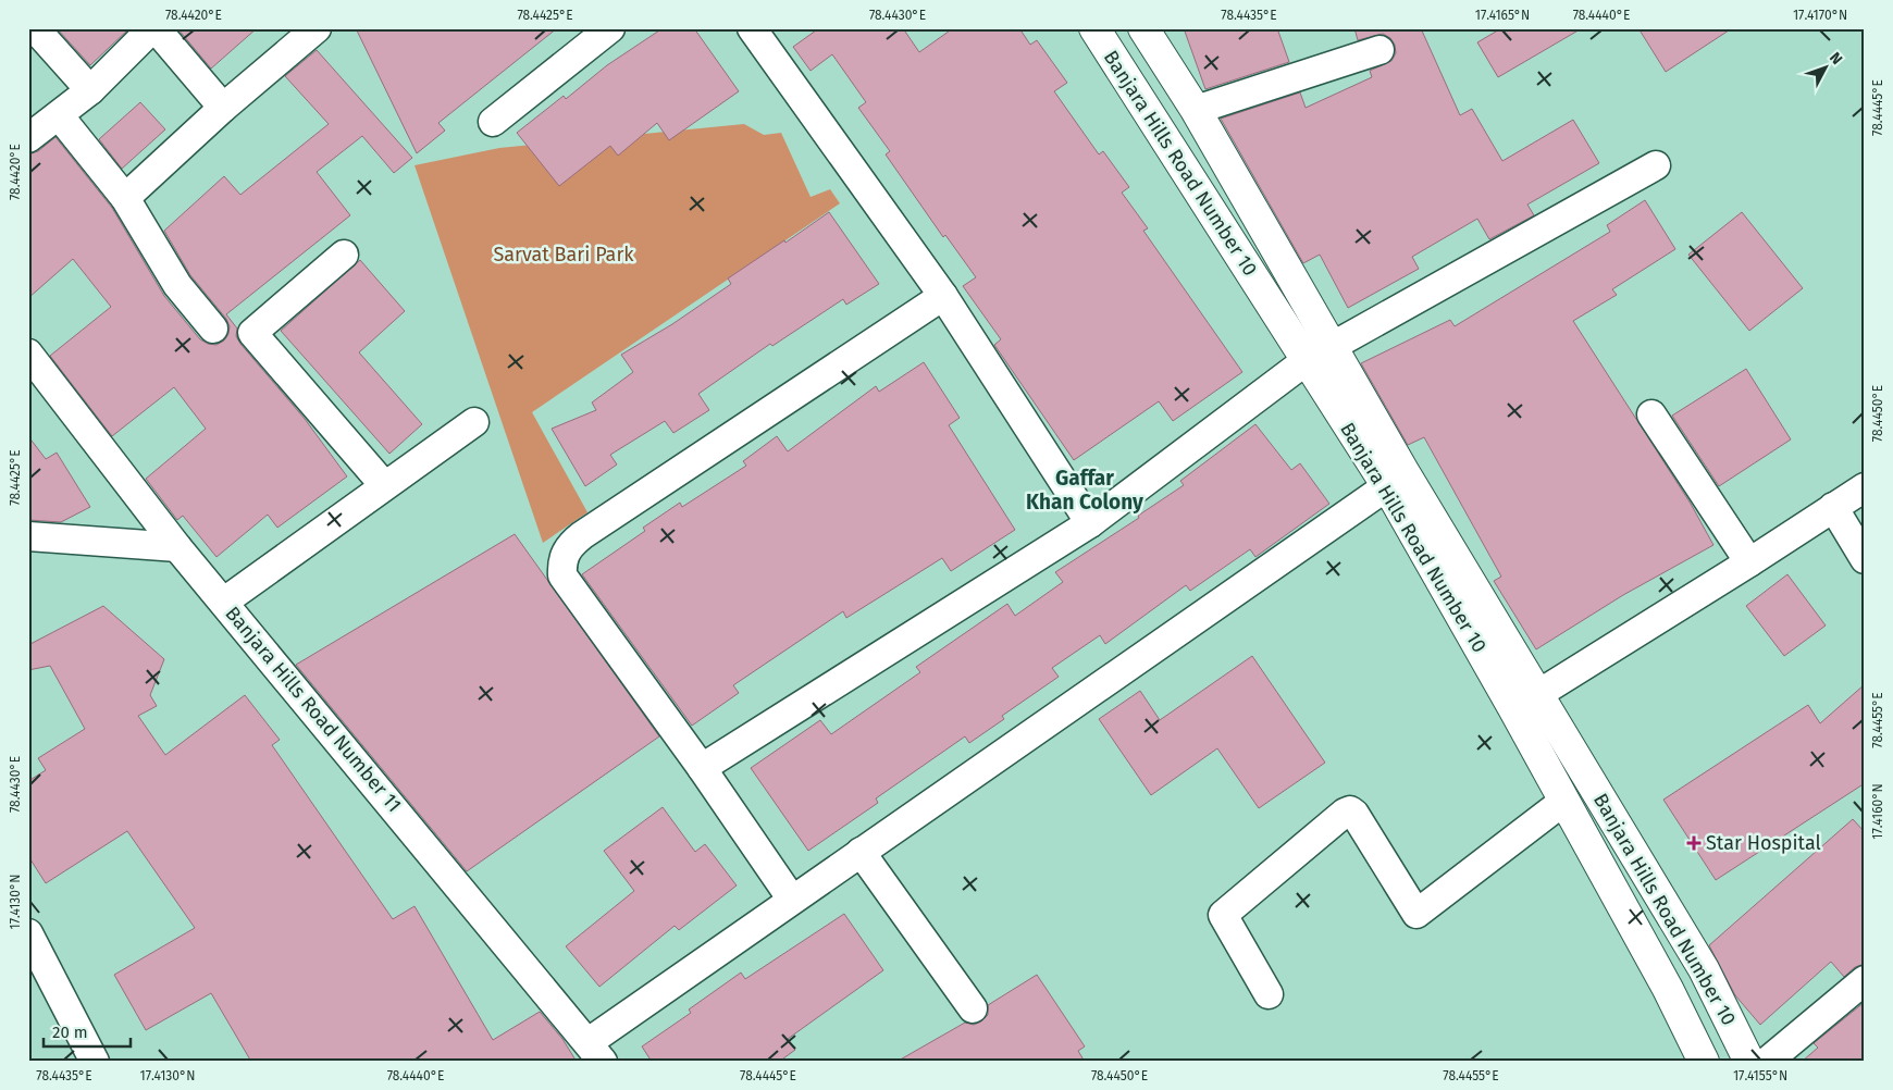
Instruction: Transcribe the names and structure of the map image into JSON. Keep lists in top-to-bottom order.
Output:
{
  "streets": {
    "main road": ["Banjara Hills Road Number 10"],
    "street": ["Banjara Hills Road Number 11"]
  },
  "districts": ["Gaffar Khan Colony"],
  "parks": ["Sarvat Bari Park"],
  "places": {
    "health": ["Star Hospital"]
  },
  "scale_bar": "20 m",
  "north": "top right",
  "coordinates": [
    "78.4420°E",
    "78.4425°E",
    "78.4430°E",
    "78.4435°E",
    "17.4165°N",
    "78.4440°E",
    "17.4170°N",
    "78.4445°E",
    "78.4450°E",
    "78.4455°E",
    "17.4160°N",
    "17.4130°N",
    "17.4155°N"
  ]
}
